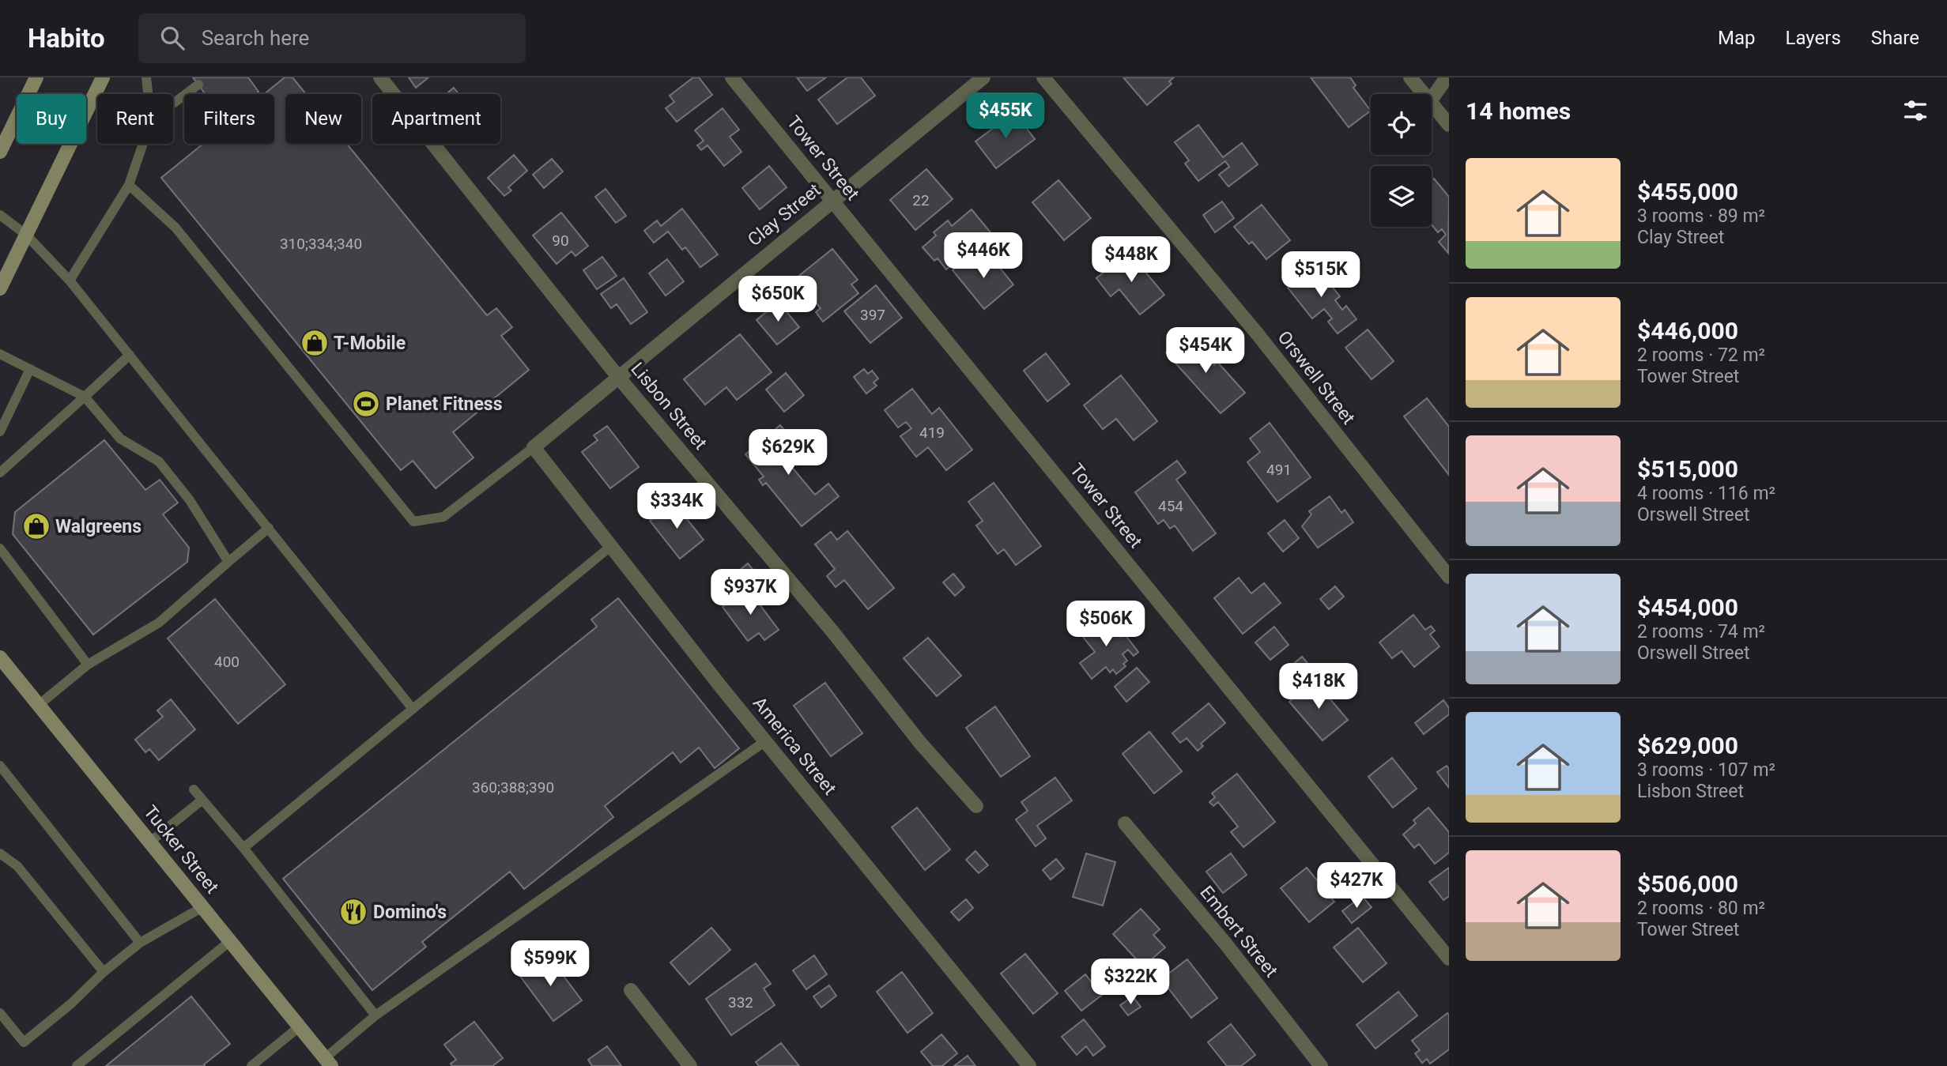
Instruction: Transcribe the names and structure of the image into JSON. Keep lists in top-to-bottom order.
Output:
{
  "streets": {
    "street": [
      "Tower Street",
      "Clay Street",
      "Orswell Street",
      "Lisbon Street",
      "America Street",
      "Tucker Street",
      "Embert Street"
    ]
  },
  "crossings": [
    ["Tower Street", "Clay Street"],
    ["Clay Street", "Lisbon Street"],
    ["Clay Street", "America Street"]
  ],
  "places": {
    "shop": ["T-Mobile", "Walgreens"],
    "sports": ["Planet Fitness"],
    "restaurant": ["Domino's"]
  },
  "house_numbers": [
    "22",
    "90",
    "310;334;340",
    "397",
    "419",
    "491",
    "454",
    "400",
    "360;388;390",
    "332"
  ],
  "page": {
    "header": "Habito",
    "search": "Search here",
    "nav": ["Map", "Layers", "Share"],
    "heading": "14 homes",
    "price": [
      "$455K",
      "$446K",
      "$448K",
      "$515K",
      "$650K",
      "$454K",
      "$629K",
      "$334K",
      "$937K",
      "$506K",
      "$418K",
      "$427K",
      "$599K",
      "$322K"
    ],
    "chip": [
      "Buy",
      "Rent",
      "Filters",
      "New",
      "Apartment"
    ],
    "list": [
      {
        "name": "$455,000",
        "note": "3 rooms · 89 m² · Clay Street"
      },
      {
        "name": "$446,000",
        "note": "2 rooms · 72 m² · Tower Street"
      },
      {
        "name": "$515,000",
        "note": "4 rooms · 116 m² · Orswell Street"
      },
      {
        "name": "$454,000",
        "note": "2 rooms · 74 m² · Orswell Street"
      },
      {
        "name": "$629,000",
        "note": "3 rooms · 107 m² · Lisbon Street"
      },
      {
        "name": "$506,000",
        "note": "2 rooms · 80 m² · Tower Street"
      }
    ]
  }
}
